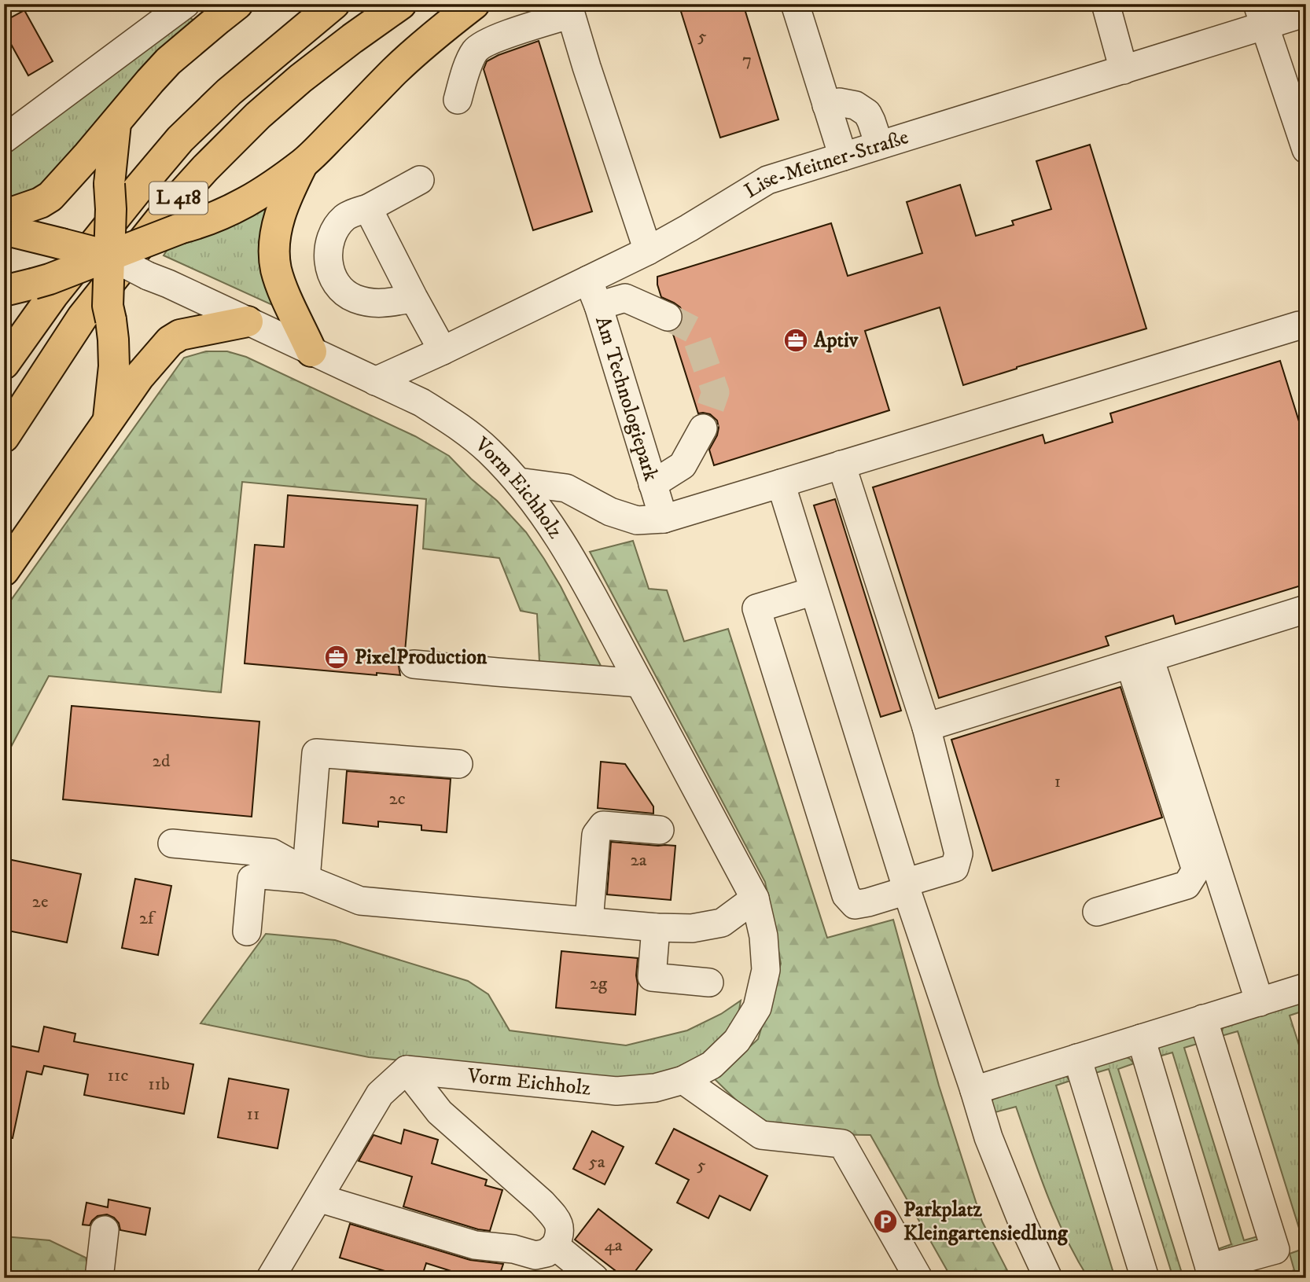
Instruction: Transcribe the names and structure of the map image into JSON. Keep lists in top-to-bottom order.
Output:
{
  "streets": {
    "main road": ["L 418"],
    "street": ["Lise-Meitner-Straße", "Am Technologiepark", "Vorm Eichholz"]
  },
  "crossings": [
    ["Lise-Meitner-Straße", "Am Technologiepark"],
    ["Lise-Meitner-Straße", "Vorm Eichholz"]
  ],
  "places": {
    "office": ["Aptiv", "PixelProduction"],
    "parking": ["Parkplatz Kleingartensiedlung"]
  },
  "house_numbers": [
    "5",
    "7",
    "2d",
    "1",
    "2c",
    "2a",
    "2e",
    "2f",
    "2g",
    "11c",
    "11b",
    "11",
    "5a",
    "5",
    "4a"
  ]
}
